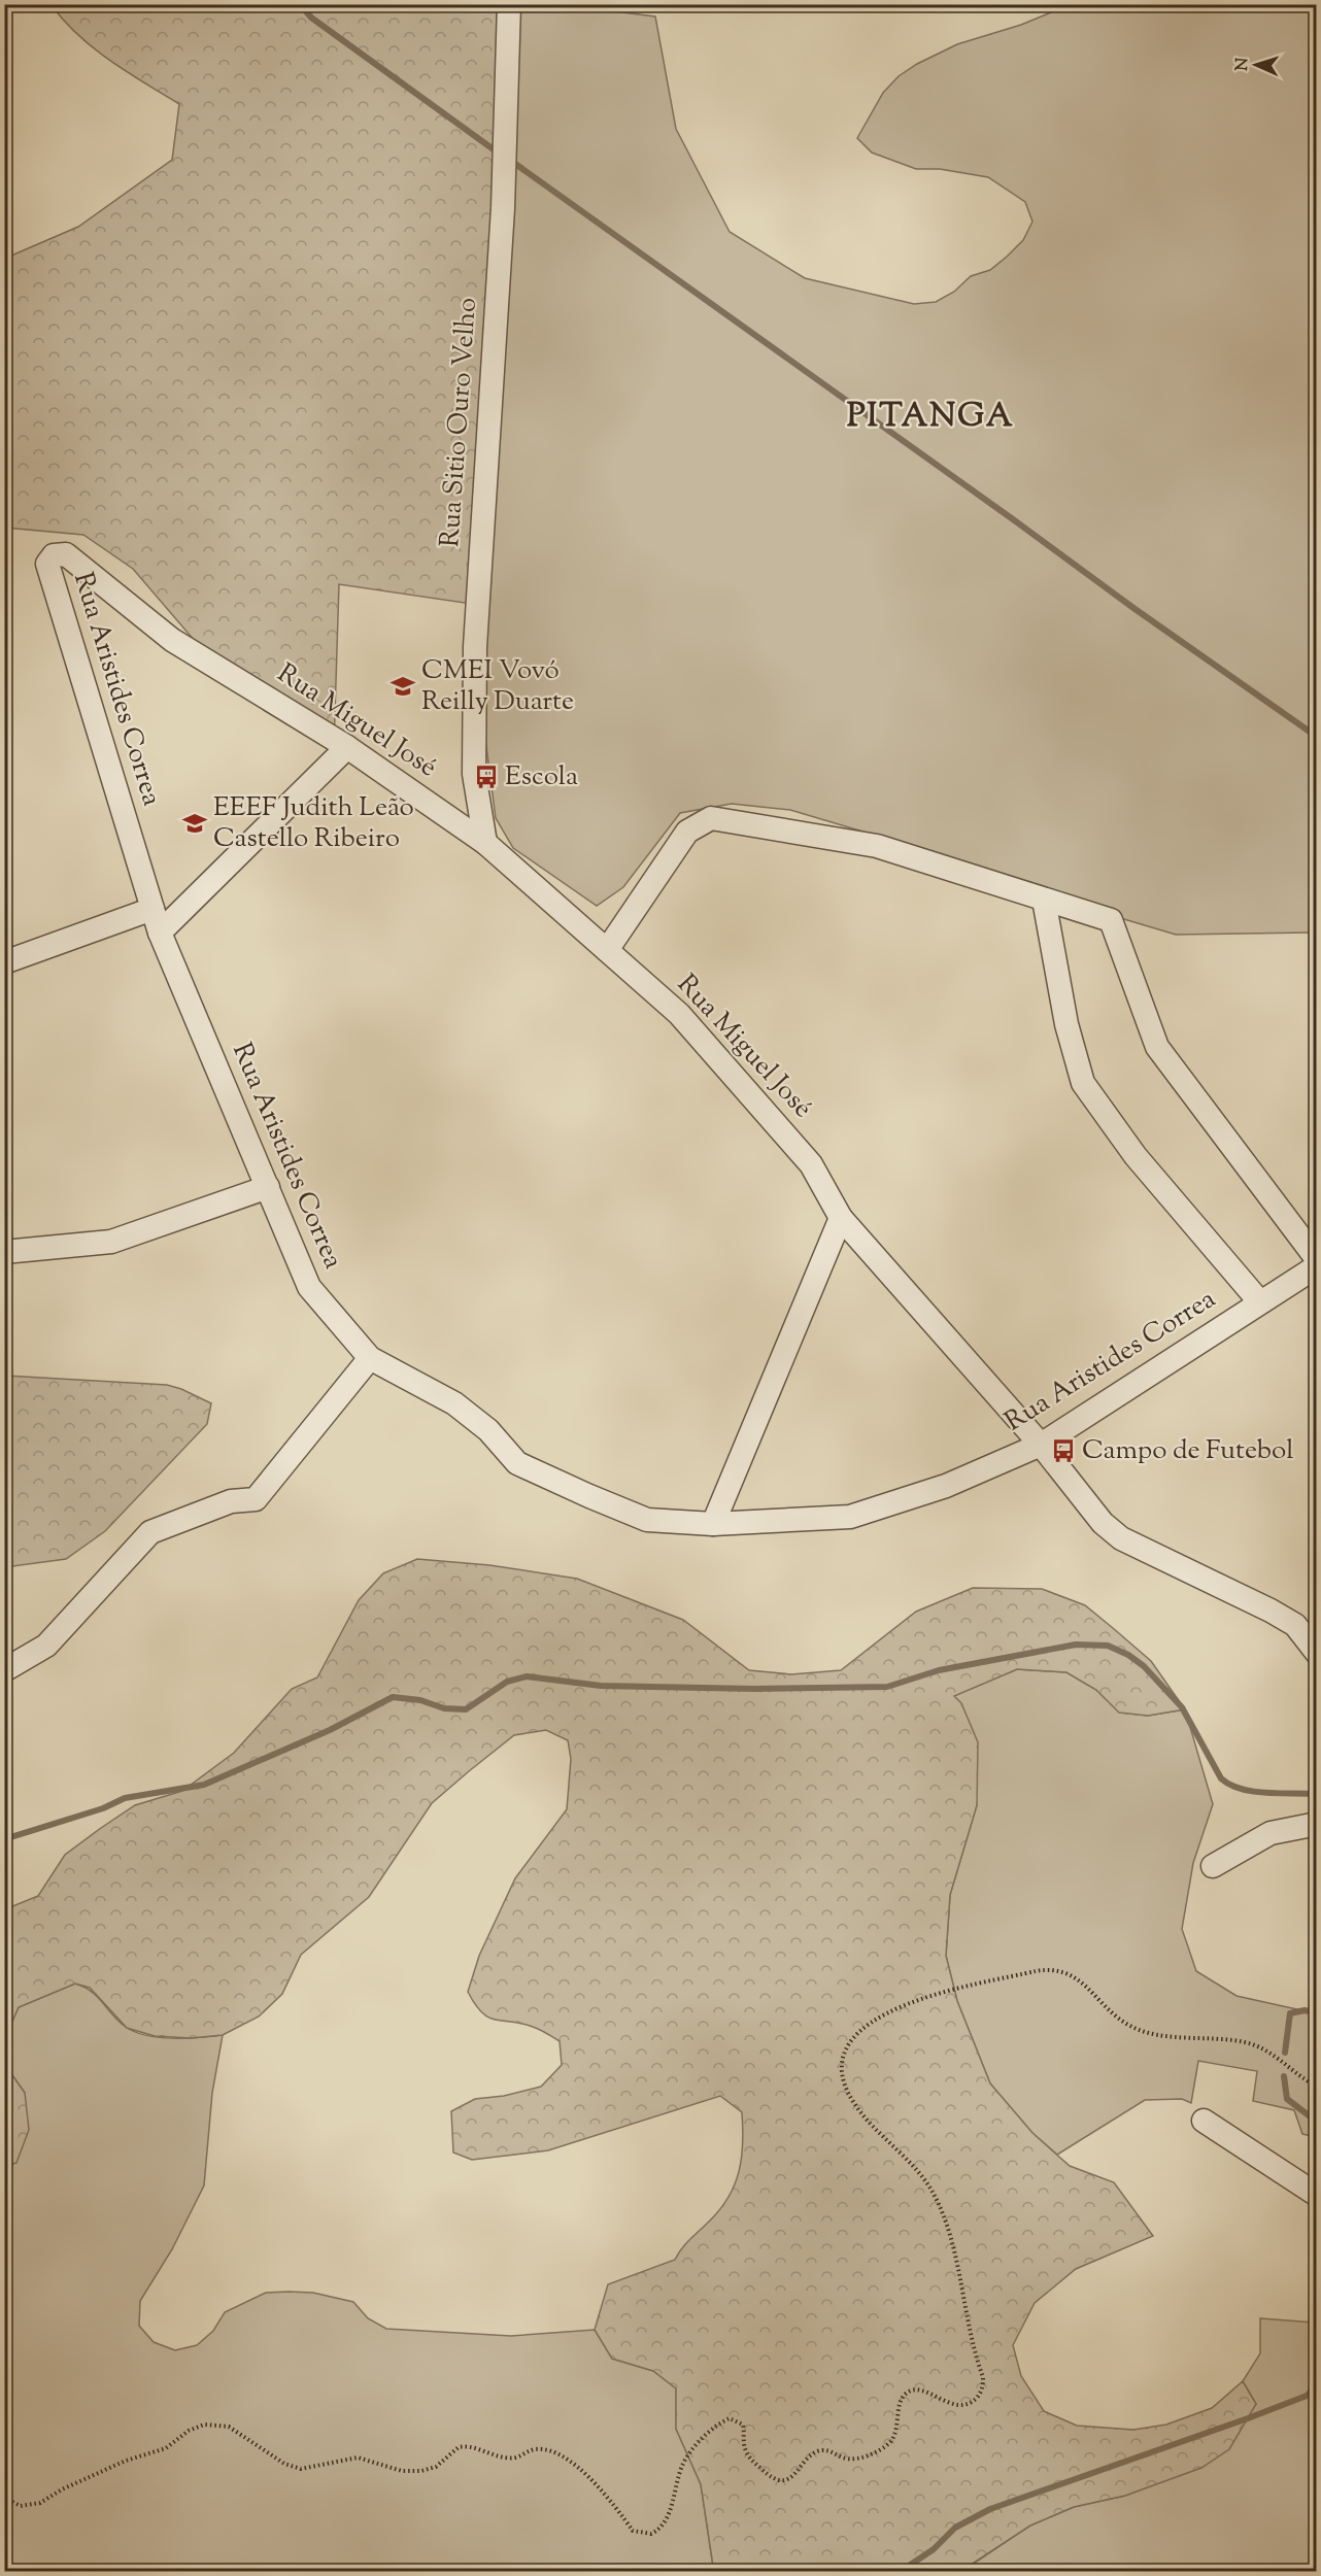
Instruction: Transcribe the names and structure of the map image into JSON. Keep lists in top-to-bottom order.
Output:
{
  "streets": {
    "street": ["Rua Sitio Ouro Velho", "Rua Aristides Correa", "Rua Miguel José"]
  },
  "crossings": [
    ["Rua Sitio Ouro Velho", "Rua Miguel José"],
    ["Rua Aristides Correa", "Rua Miguel José"]
  ],
  "districts": ["PITANGA"],
  "places": {
    "school or university": ["CMEI Vovó Reilly Duarte", "EEEF Judith Leão Castello Ribeiro"],
    "bus stop": ["Escola", "Campo de Futebol"]
  },
  "north": "left"
}
